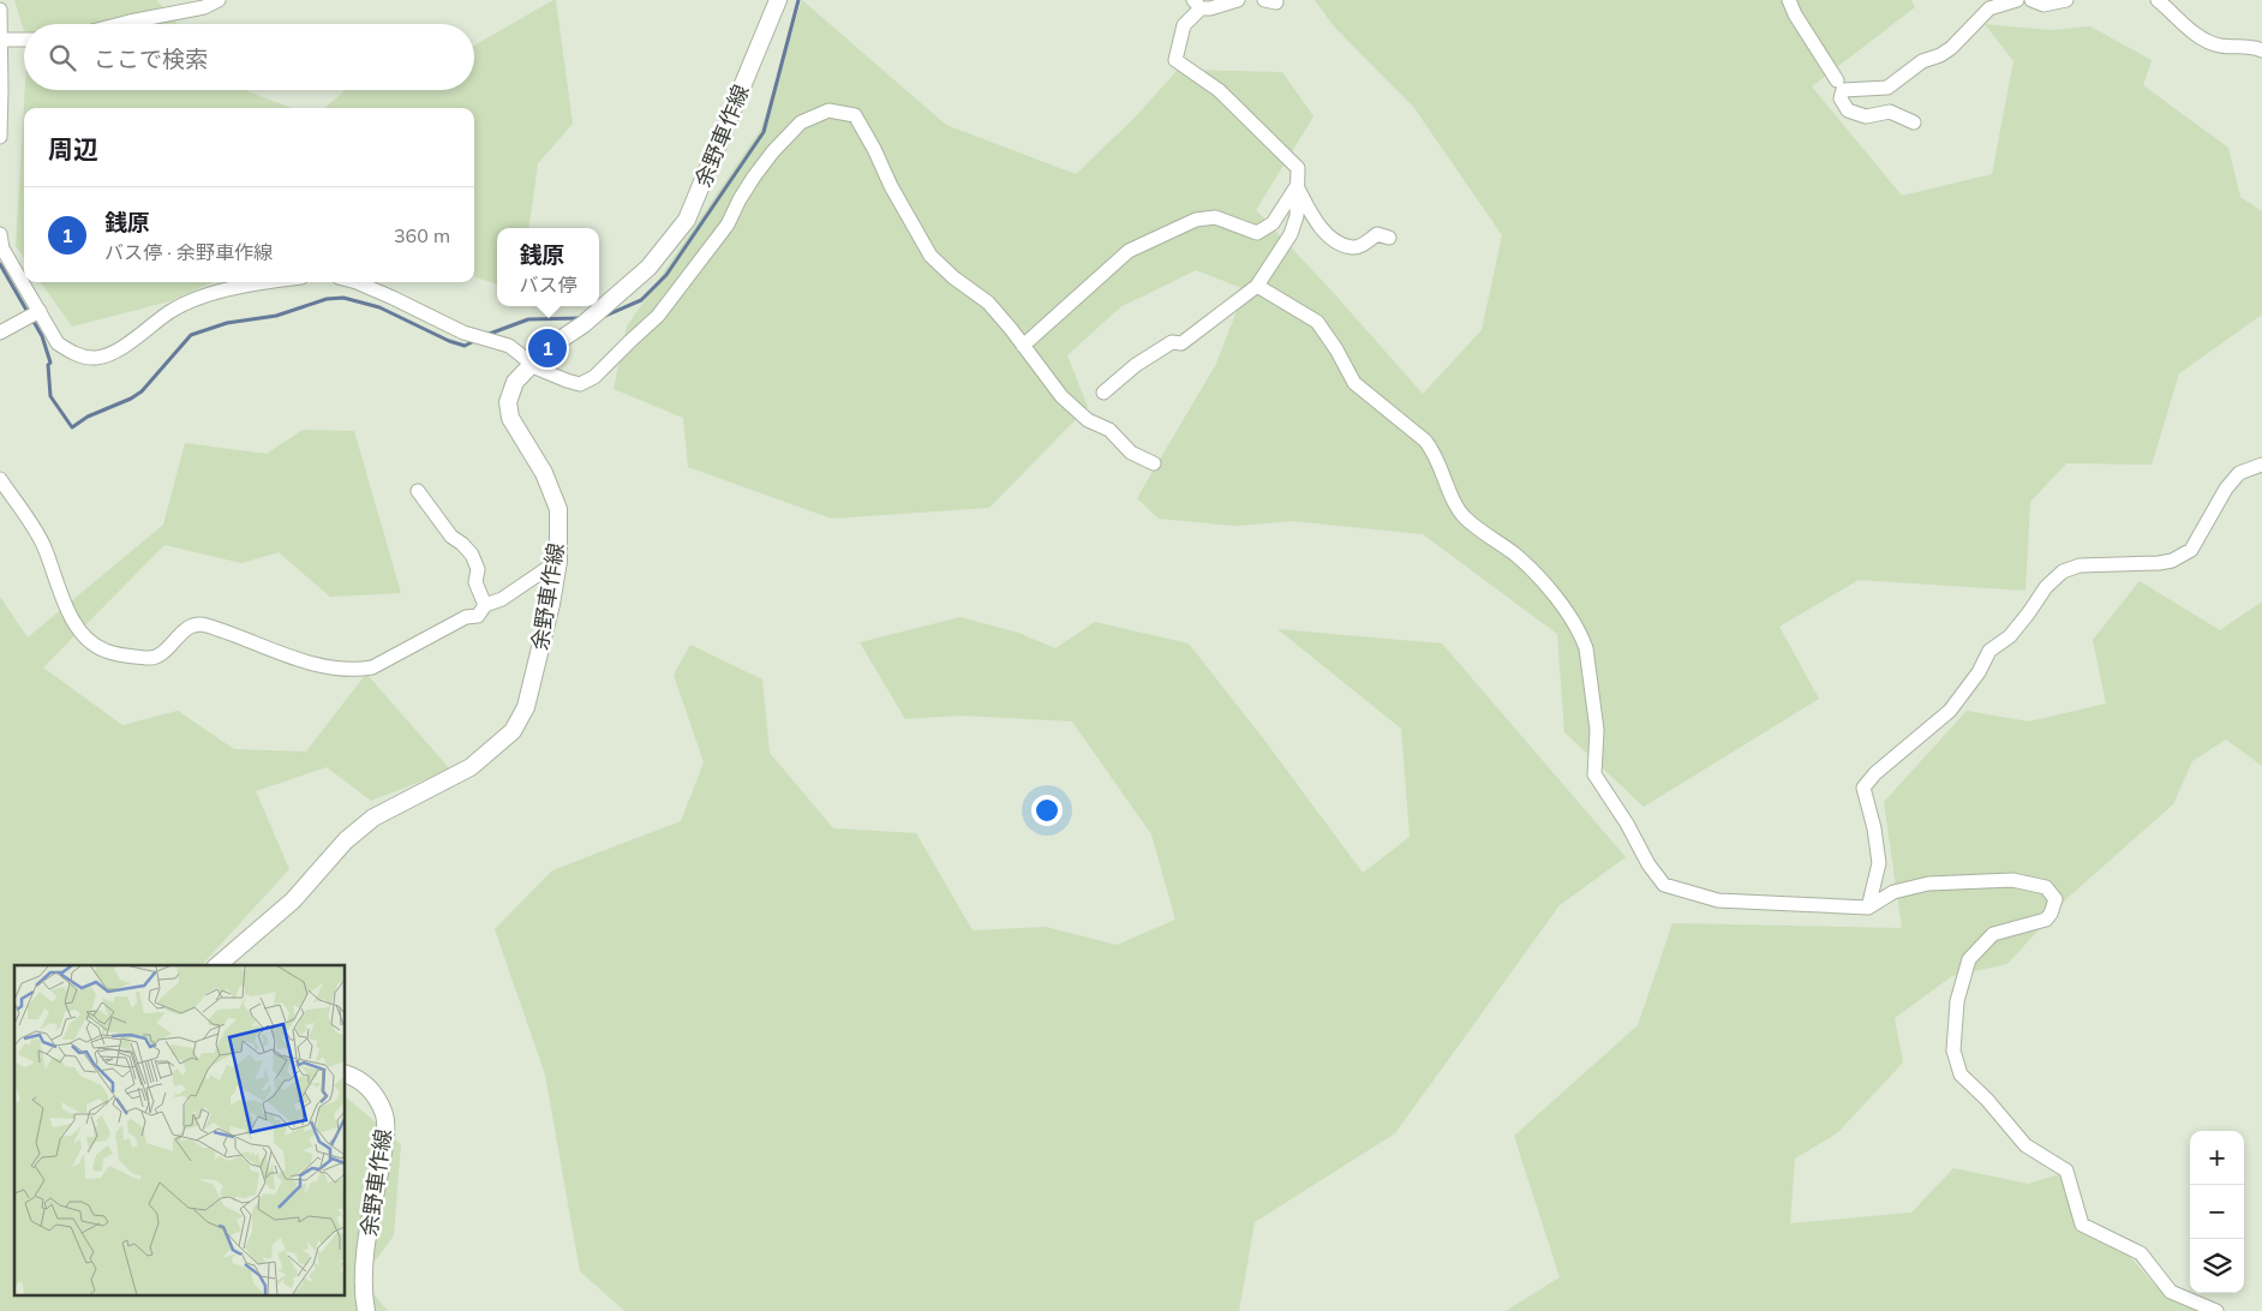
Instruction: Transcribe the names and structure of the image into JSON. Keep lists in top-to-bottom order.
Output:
{
  "streets": {
    "main road": ["余野車作線"]
  },
  "page": {
    "search": "ここで検索",
    "heading": "周辺",
    "list": [
      {
        "mark": "1",
        "name": "銭原",
        "note": "バス停 · 余野車作線",
        "value": "360 m"
      }
    ],
    "popup": ["銭原", "バス停"],
    "pins": "1",
    "map_buttons": ["+", "−"]
  }
}
